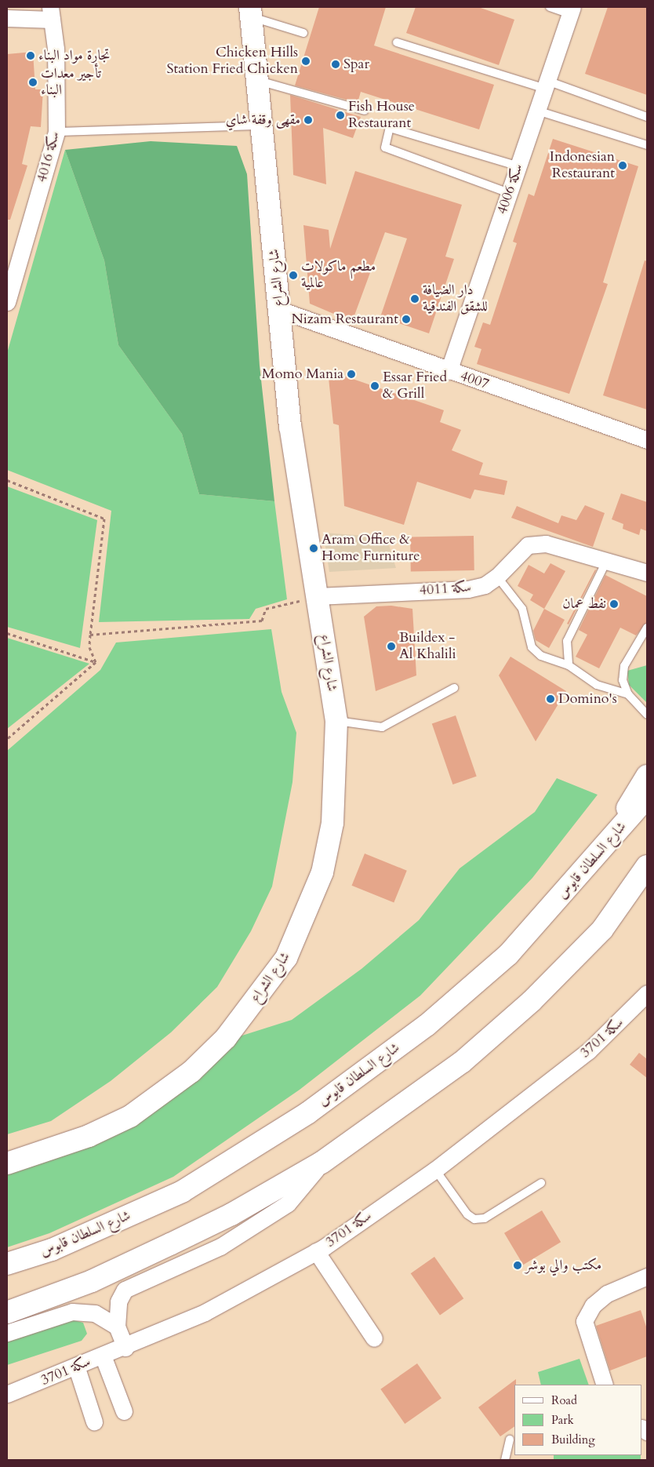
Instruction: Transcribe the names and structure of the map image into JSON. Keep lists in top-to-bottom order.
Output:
{
  "streets": {
    "main road": ["شارع الشراع", "شارع السلطان قابوس"],
    "street": [
      "سكة 4016",
      "سكة 4006",
      "4007",
      "سكة 4011",
      "سكة 3701"
    ]
  },
  "crossings": [
    ["سكة 4006", "4007"],
    ["شارع الشراع", "4007"],
    ["شارع الشراع", "سكة 4011"]
  ],
  "places": [
    "تجارة مواد البناء",
    "Chicken Hills Station Fried Chicken",
    "Spar",
    "تأجير معدات البناء",
    "Fish House Restaurant",
    "مقهى وقفة شاي",
    "Indonesian Restaurant",
    "مطعم ماكولات عالمية",
    "دار الضيافة للشقق الفندقية",
    "Nizam Restaurant",
    "Momo Mania",
    "Essar Fried & Grill",
    "Aram Office & Home Furniture",
    "نفط عمان",
    "Buildex - Al Khalili",
    "Domino's",
    "مكتب والي بوشر"
  ],
  "legend": ["Road", "Park", "Building"]
}
